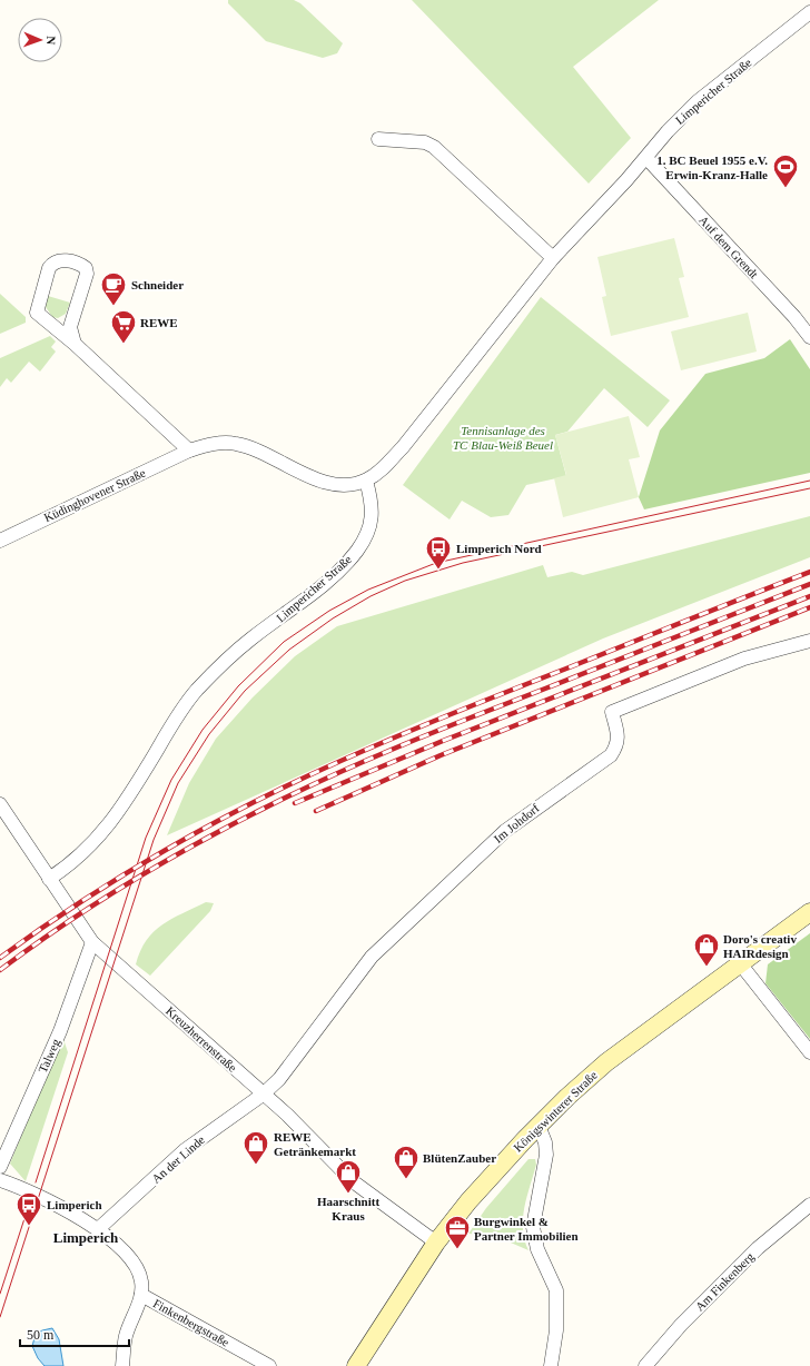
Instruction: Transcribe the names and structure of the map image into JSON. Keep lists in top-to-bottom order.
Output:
{
  "streets": {
    "main road": ["Königswinterer Straße"],
    "street": [
      "Limpericher Straße",
      "Auf dem Grendt",
      "Küdinghovener Straße",
      "Im Johdorf",
      "Kreuzherrenstraße",
      "Talweg",
      "An der Linde",
      "Am Finkenberg",
      "Finkenbergstraße"
    ]
  },
  "crossings": [
    ["Limpericher Straße", "Auf dem Grendt"],
    ["Limpericher Straße", "Küdinghovener Straße"],
    ["Limpericher Straße", "Kreuzherrenstraße"],
    ["Im Johdorf", "Kreuzherrenstraße"],
    ["Im Johdorf", "An der Linde"],
    ["Kreuzherrenstraße", "Talweg"],
    ["Kreuzherrenstraße", "Königswinterer Straße"],
    ["Kreuzherrenstraße", "An der Linde"],
    ["An der Linde", "Finkenbergstraße"]
  ],
  "districts": ["Limperich"],
  "parks": ["Tennisanlage des TC Blau-Weiß Beuel"],
  "places": {
    "sports": ["1. BC Beuel 1955 e.V. Erwin-Kranz-Halle"],
    "cafe": ["Schneider"],
    "supermarket": ["REWE"],
    "bus stop": ["Limperich Nord", "Limperich"],
    "shop": [
      "Doro's creativ HAIRdesign",
      "REWE Getränkemarkt",
      "BlütenZauber",
      "Haarschnitt Kraus"
    ],
    "office": ["Burgwinkel & Partner Immobilien"]
  },
  "scale_bar": "50 m",
  "north": "right"
}
